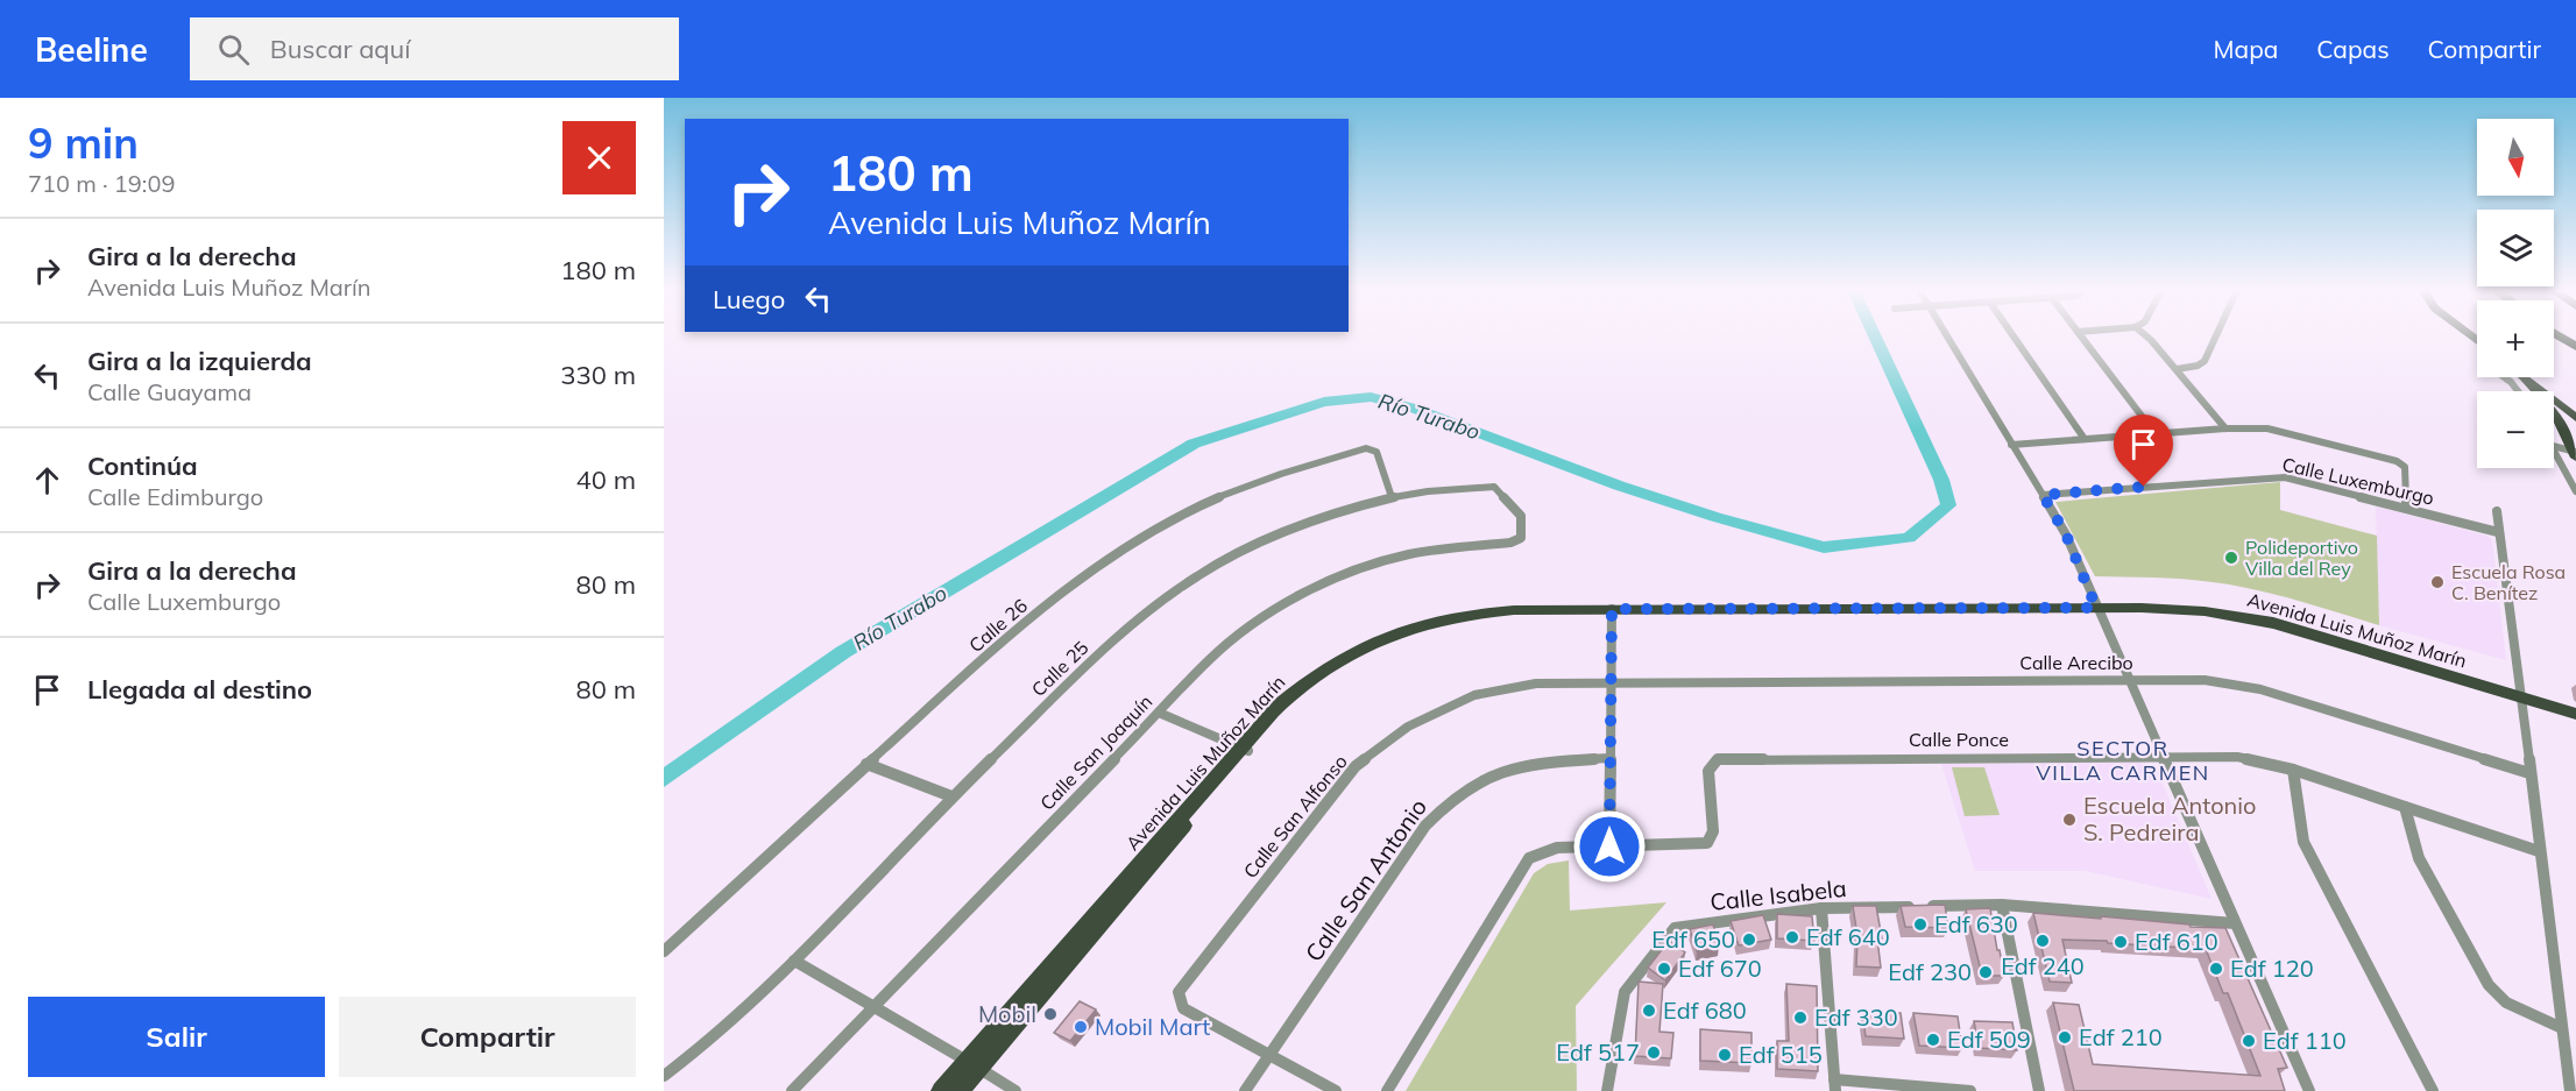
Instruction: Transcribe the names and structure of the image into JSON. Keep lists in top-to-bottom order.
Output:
{
  "streets": {
    "main road": ["Avenida Luis Muñoz Marín"],
    "street": [
      "Calle Luxemburgo",
      "Calle 26",
      "Calle Arecibo",
      "Calle 25",
      "Calle Ponce",
      "Calle San Joaquín",
      "Calle San Alfonso",
      "Calle San Antonio",
      "Calle Isabela"
    ]
  },
  "crossings": [
    ["Calle 26", "Calle 25"],
    ["Calle Arecibo", "Calle San Alfonso"],
    ["Calle 25", "Calle San Joaquín"],
    ["Calle San Alfonso", "Calle San Antonio"]
  ],
  "districts": ["SECTOR VILLA CARMEN"],
  "water": ["Río Turabo"],
  "places": [
    "Polideportivo Villa del Rey",
    "Escuela Rosa C. Benítez",
    "Escuela Antonio S. Pedreira",
    "Edf 630",
    "Edf 640",
    "Edf 650",
    "Edf 240",
    "Edf 610",
    "Edf 670",
    "Edf 120",
    "Edf 230",
    "Edf 680",
    "Mobil",
    "Edf 330",
    "Mobil Mart",
    "Edf 210",
    "Edf 509",
    "Edf 110",
    "Edf 517",
    "Edf 515"
  ],
  "north": "bottom",
  "page": {
    "header": "Beeline",
    "search": "Buscar aquí",
    "nav": ["Mapa", "Capas", "Compartir"],
    "heading": ["9 min", "710 m · 19:09"],
    "map_buttons": ["+", "−"],
    "turn": ["180 m", "Avenida Luis Muñoz Marín"],
    "list": [
      {
        "name": "Gira a la derecha",
        "note": "Avenida Luis Muñoz Marín",
        "value": "180 m"
      },
      {
        "name": "Gira a la izquierda",
        "note": "Calle Guayama",
        "value": "330 m"
      },
      {
        "name": "Continúa",
        "note": "Calle Edimburgo",
        "value": "40 m"
      },
      {
        "name": "Gira a la derecha",
        "note": "Calle Luxemburgo",
        "value": "80 m"
      },
      {
        "name": "Llegada al destino",
        "value": "80 m"
      }
    ],
    "then": "Luego",
    "buttons": ["Salir", "Compartir"]
  }
}
